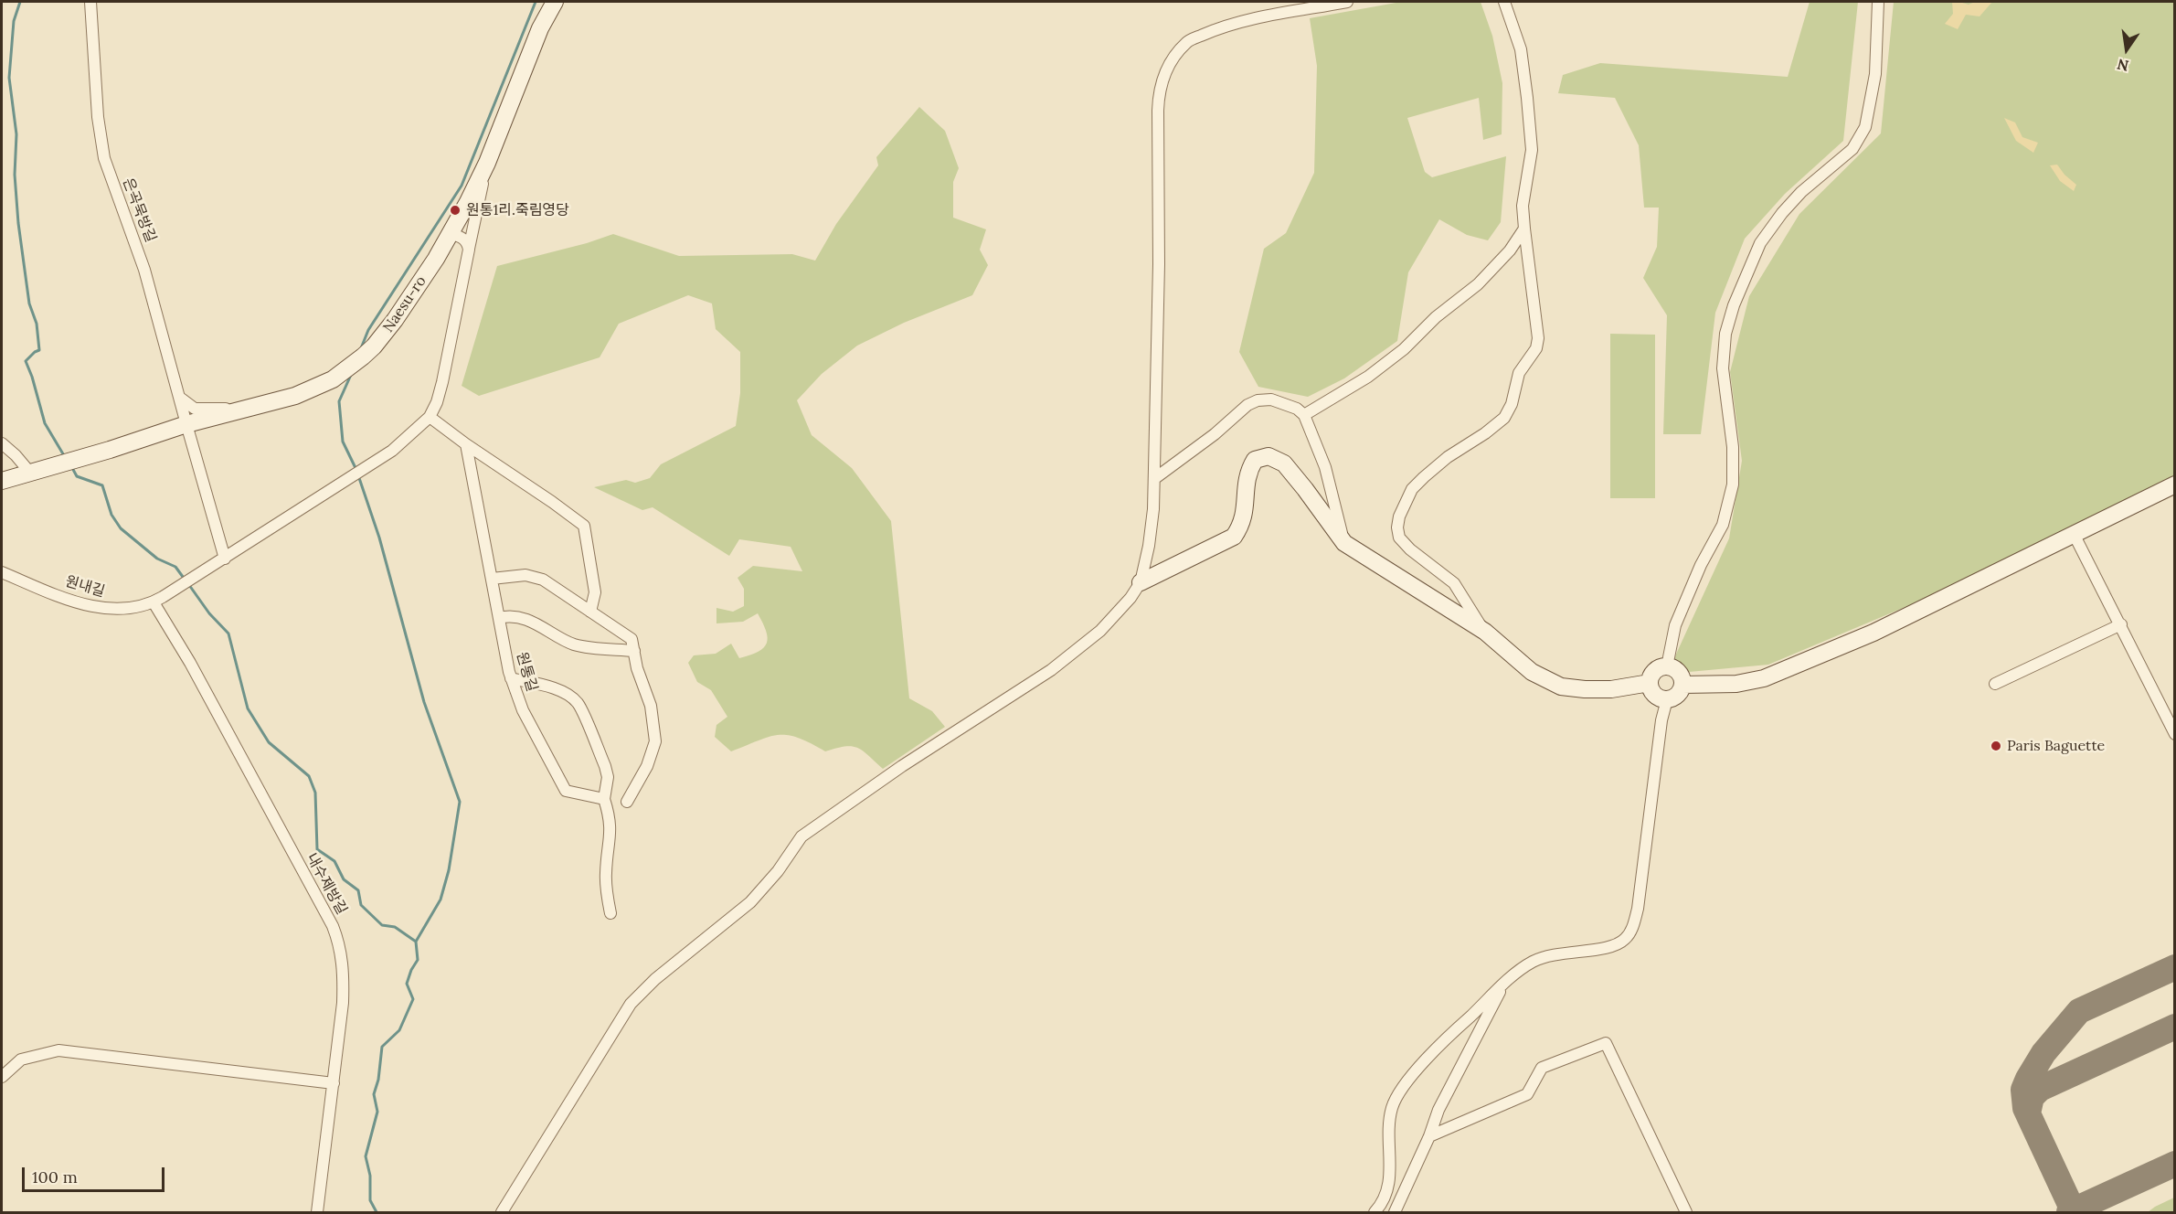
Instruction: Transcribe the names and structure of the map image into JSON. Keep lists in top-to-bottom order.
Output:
{
  "streets": {
    "street": [
      "은곡묵방길",
      "Naesu-ro",
      "원내길",
      "원통길",
      "내수제방길"
    ]
  },
  "crossings": [
    ["은곡묵방길", "Naesu-ro"],
    ["은곡묵방길", "원내길"],
    ["원내길", "내수제방길"]
  ],
  "places": ["원통1리.죽림영당", "Paris Baguette"],
  "scale_bar": "100 m",
  "north": "bottom"
}
